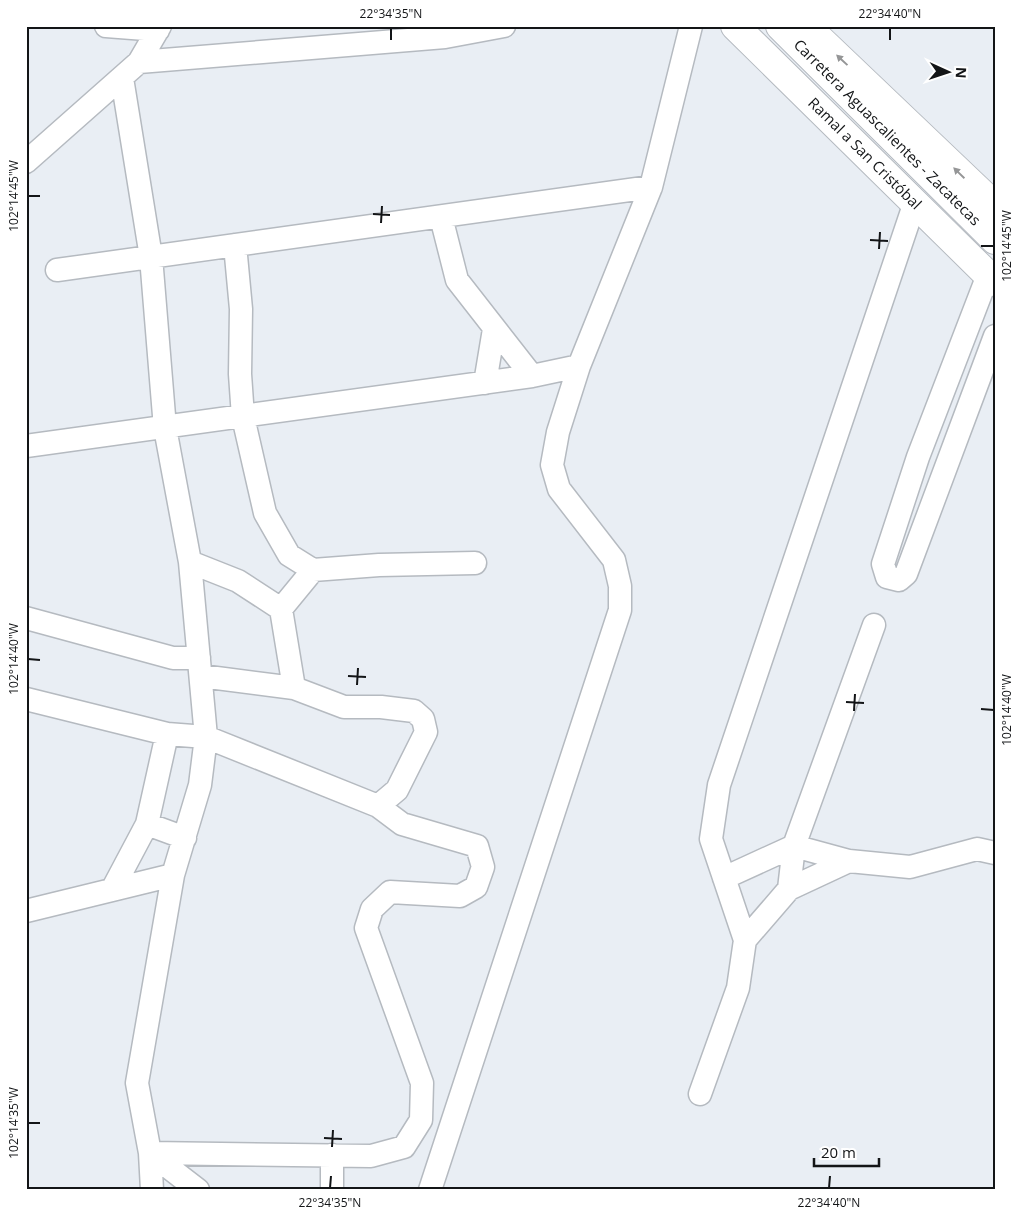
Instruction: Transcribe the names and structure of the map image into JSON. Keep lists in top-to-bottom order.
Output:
{
  "streets": {
    "main road": ["Carretera Aguascalientes - Zacatecas", "Ramal a San Cristóbal"]
  },
  "scale_bar": "20 m",
  "north": "right",
  "coordinates": [
    "22°34'35\"N",
    "22°34'40\"N",
    "102°14'45\"W",
    "102°14'40\"W",
    "102°14'35\"W"
  ]
}
